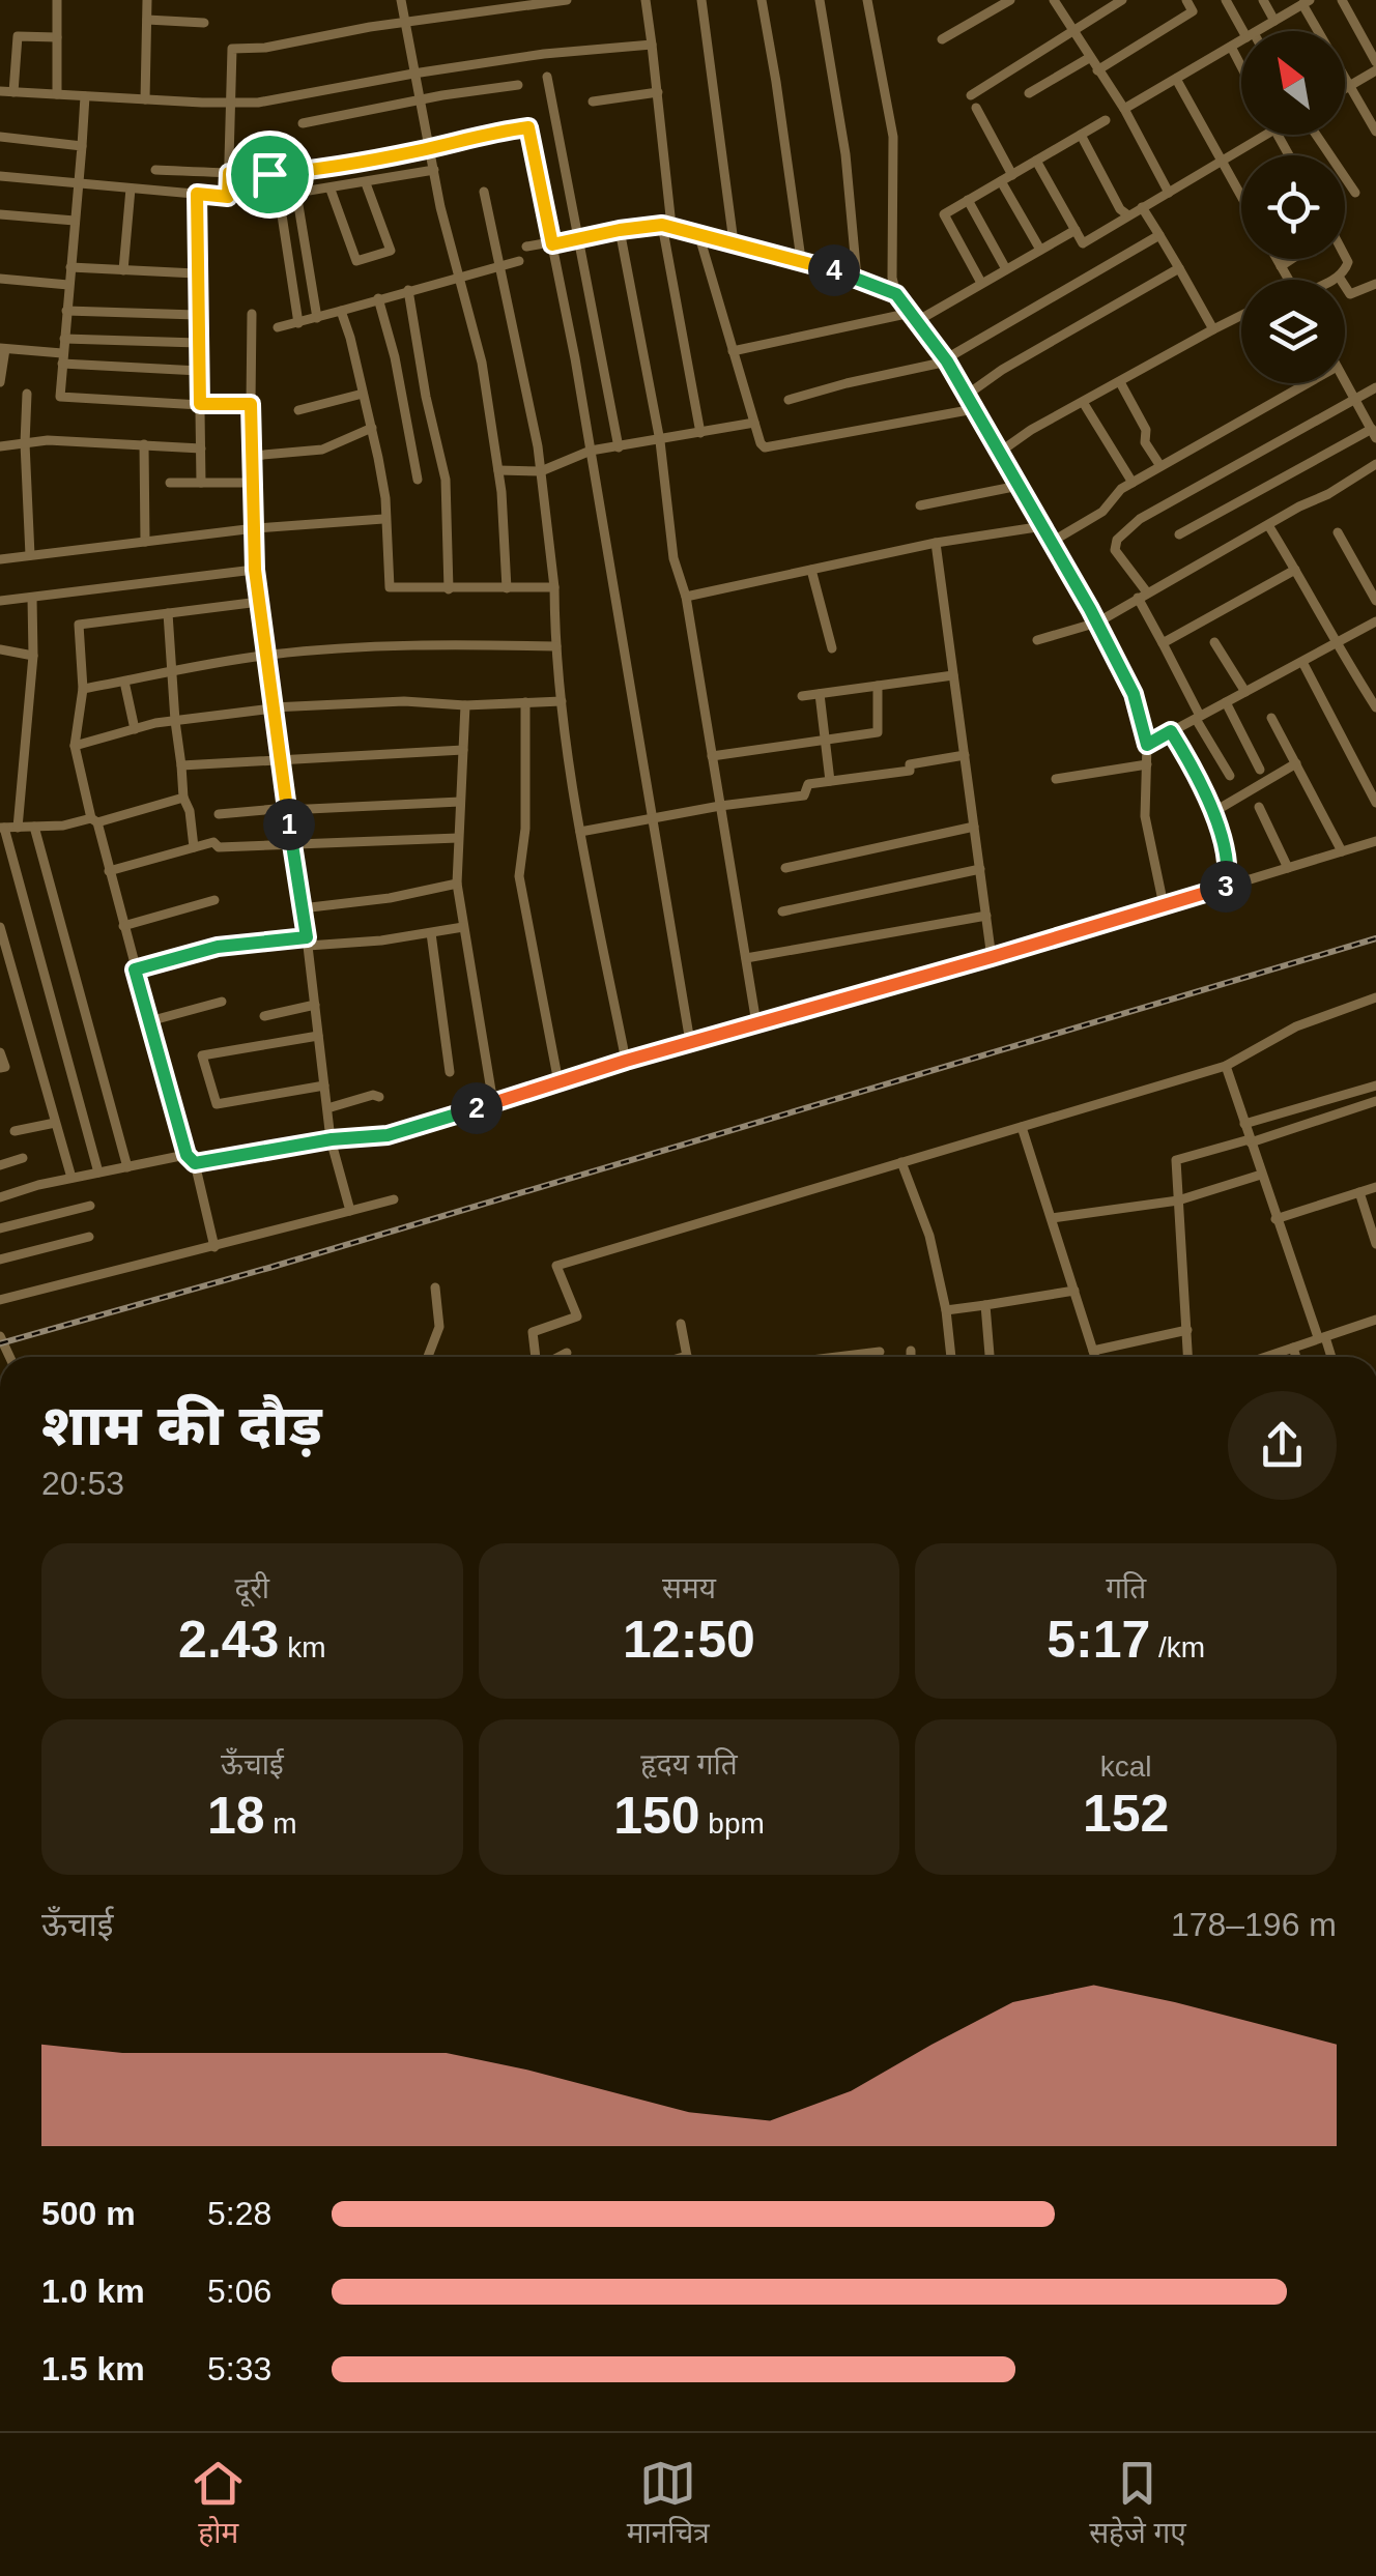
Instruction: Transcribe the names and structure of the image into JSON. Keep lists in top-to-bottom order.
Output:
{
  "north": "top left",
  "page": {
    "pins": [
      "4",
      "1",
      "3",
      "2"
    ],
    "heading": ["शाम की दौड़", "20:53"],
    "stats": [
      ["दूरी", "2.43 km"],
      ["समय", "12:50"],
      ["गति", "5:17 /km"],
      ["ऊँचाई", "18 m"],
      ["हृदय गति", "150 bpm"],
      ["kcal", "152"]
    ],
    "chart": ["ऊँचाई", "178–196 m"],
    "list": [
      {
        "name": "500 m",
        "note": "5:28"
      },
      {
        "name": "1.0 km",
        "note": "5:06"
      },
      {
        "name": "1.5 km",
        "note": "5:33"
      }
    ],
    "tabs": ["होम", "मानचित्र", "सहेजे गए"]
  }
}
